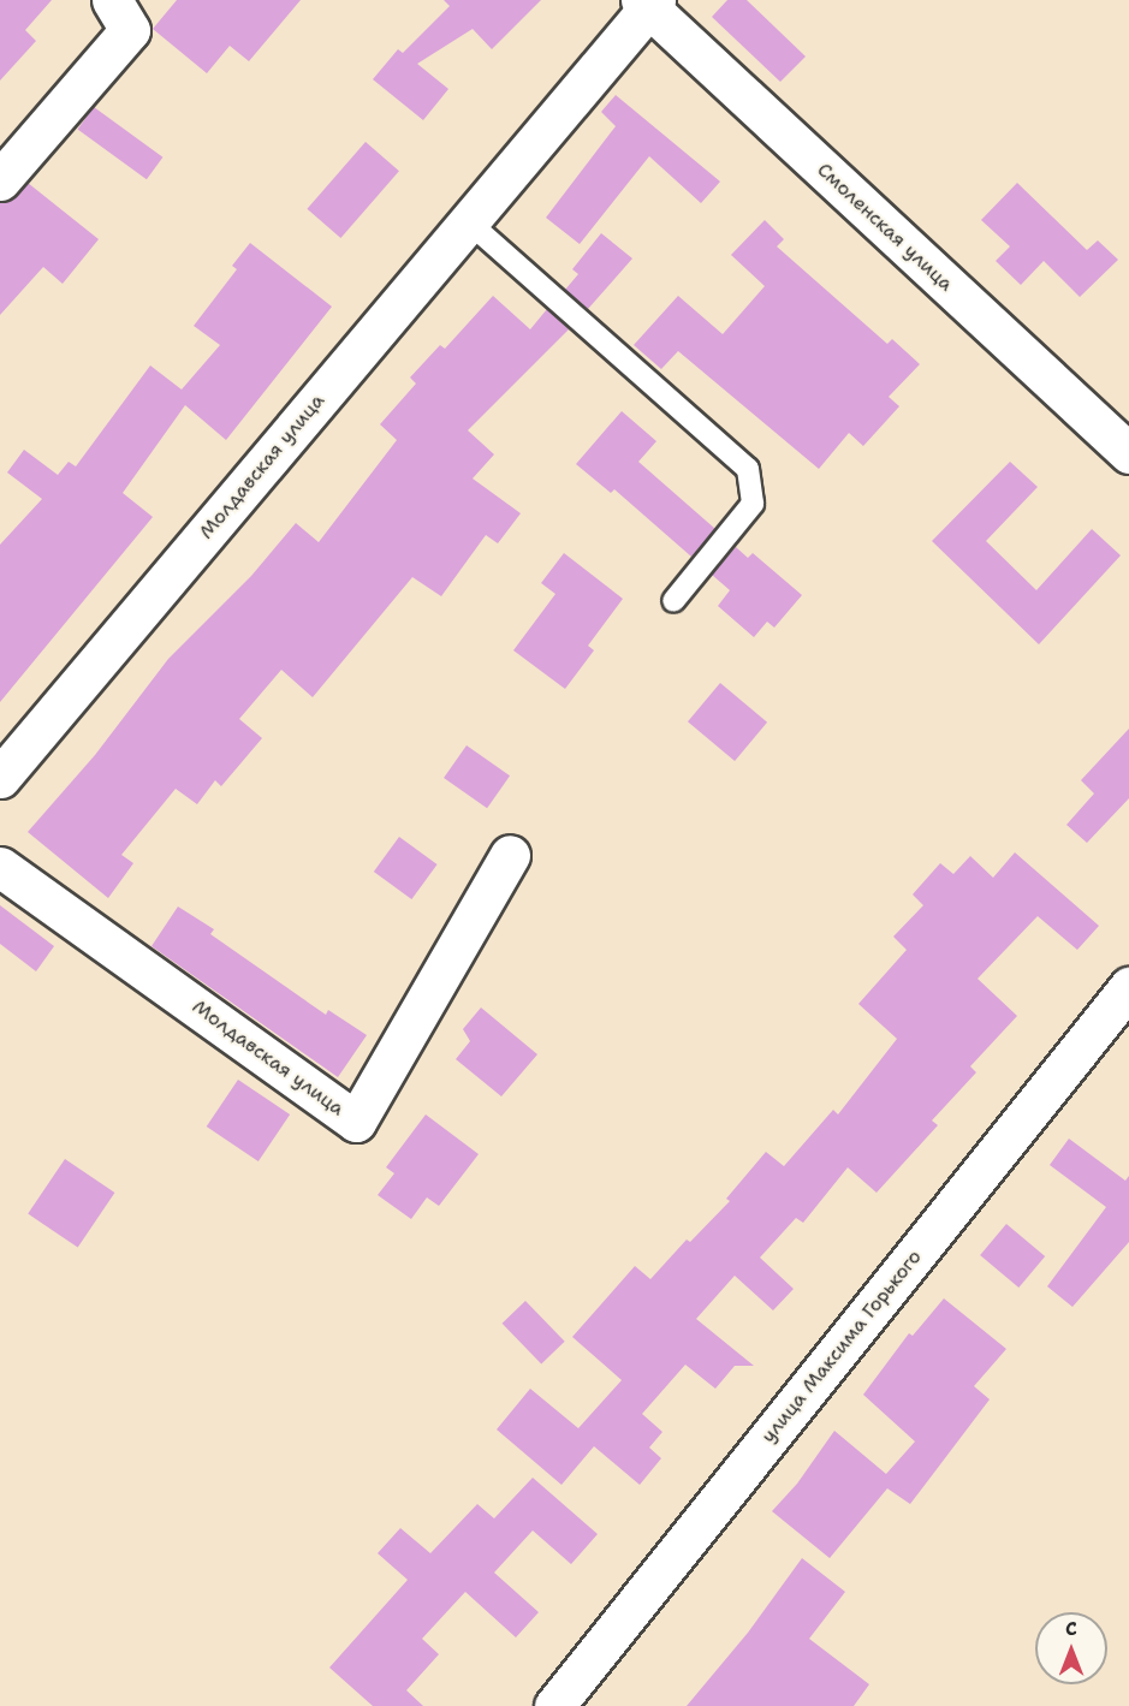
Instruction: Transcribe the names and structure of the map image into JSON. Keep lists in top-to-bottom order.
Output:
{
  "streets": {
    "street": ["Смоленская улица", "Молдавская улица", "улица Максима Горького"]
  },
  "crossings": [
    ["Смоленская улица", "Молдавская улица"]
  ],
  "north": "top"
}
